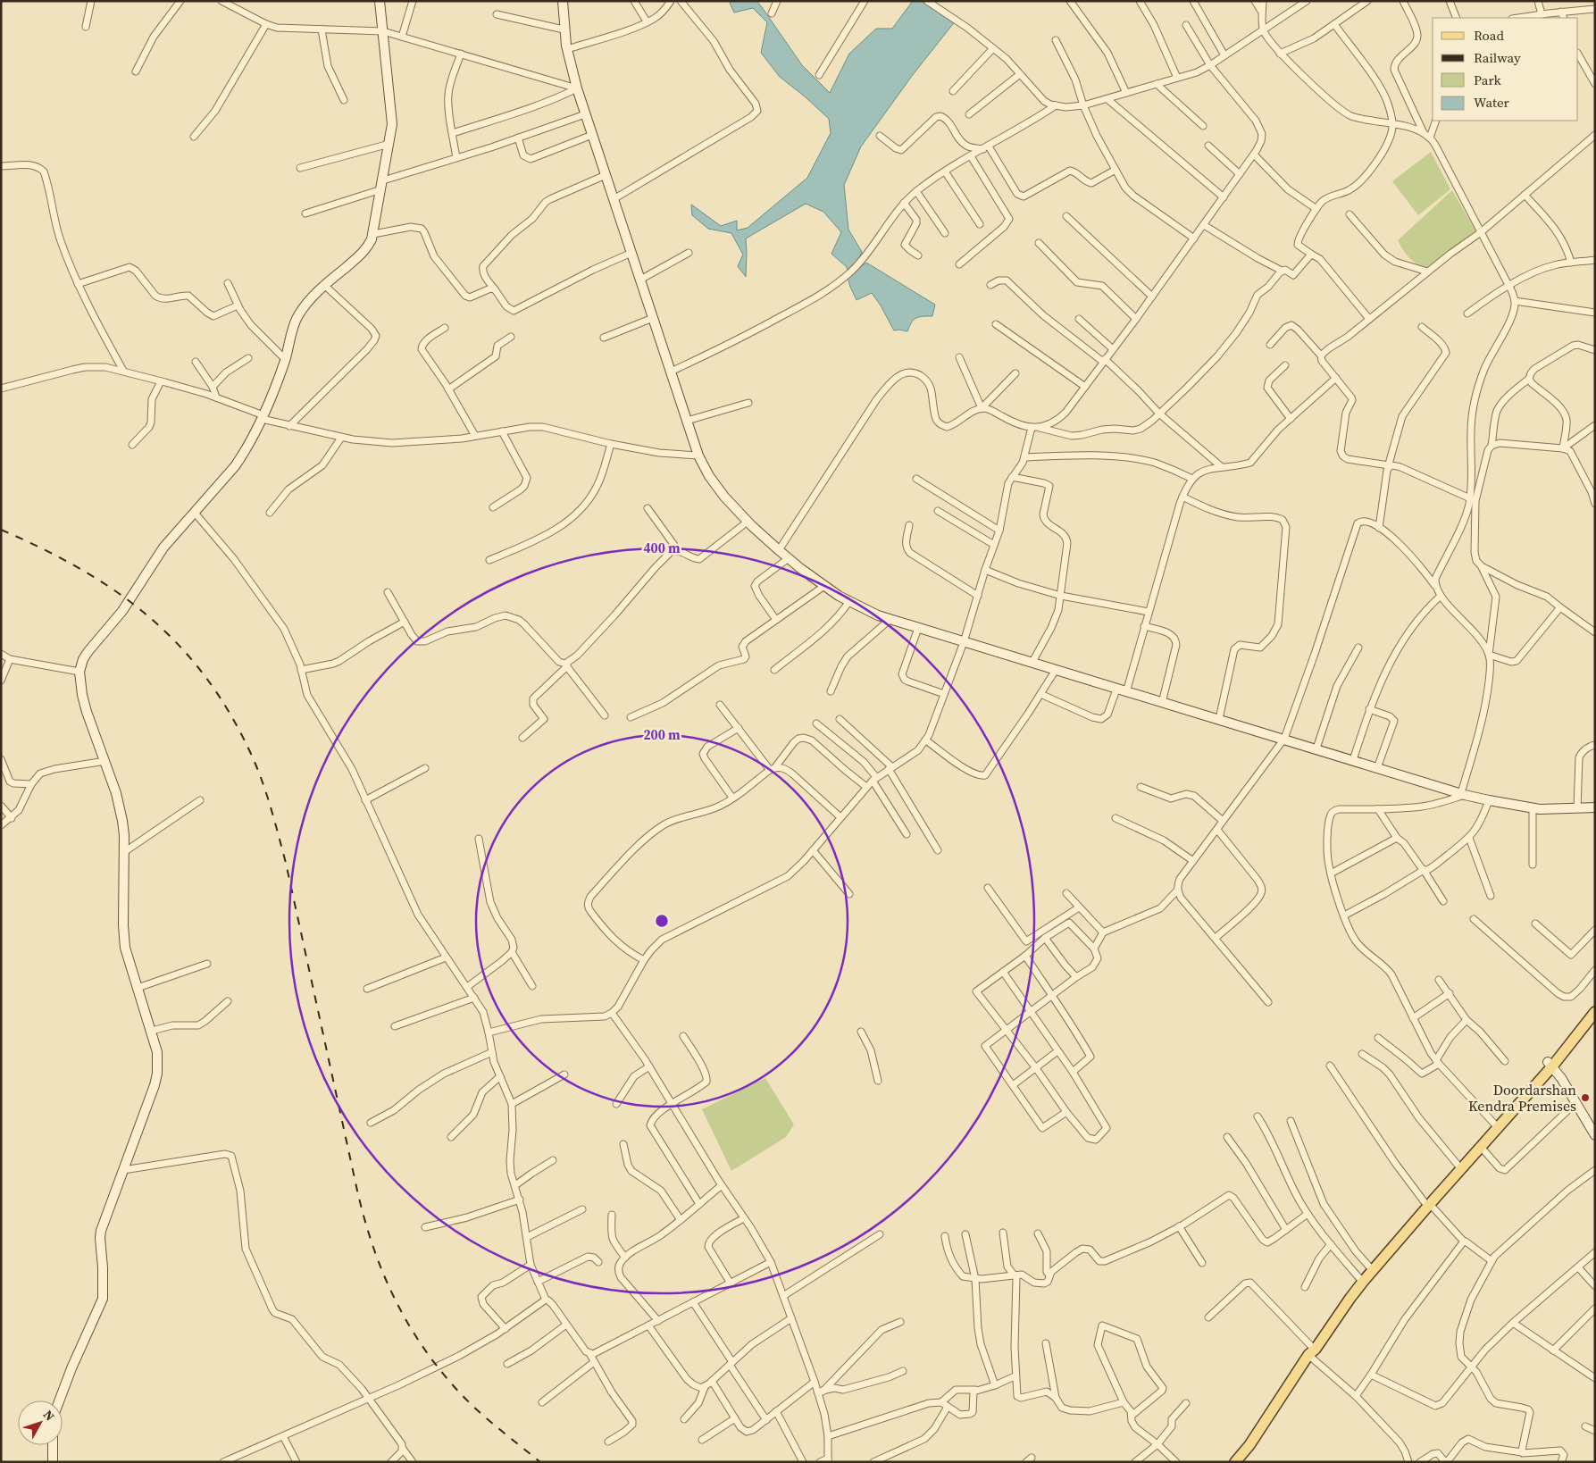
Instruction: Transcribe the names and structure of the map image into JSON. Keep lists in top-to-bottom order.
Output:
{
  "places": ["Doordarshan Kendra Premises"],
  "legend": [
    "Road",
    "Railway",
    "Park",
    "Water"
  ],
  "north": "top right",
  "rings": ["400 m", "200 m"]
}
